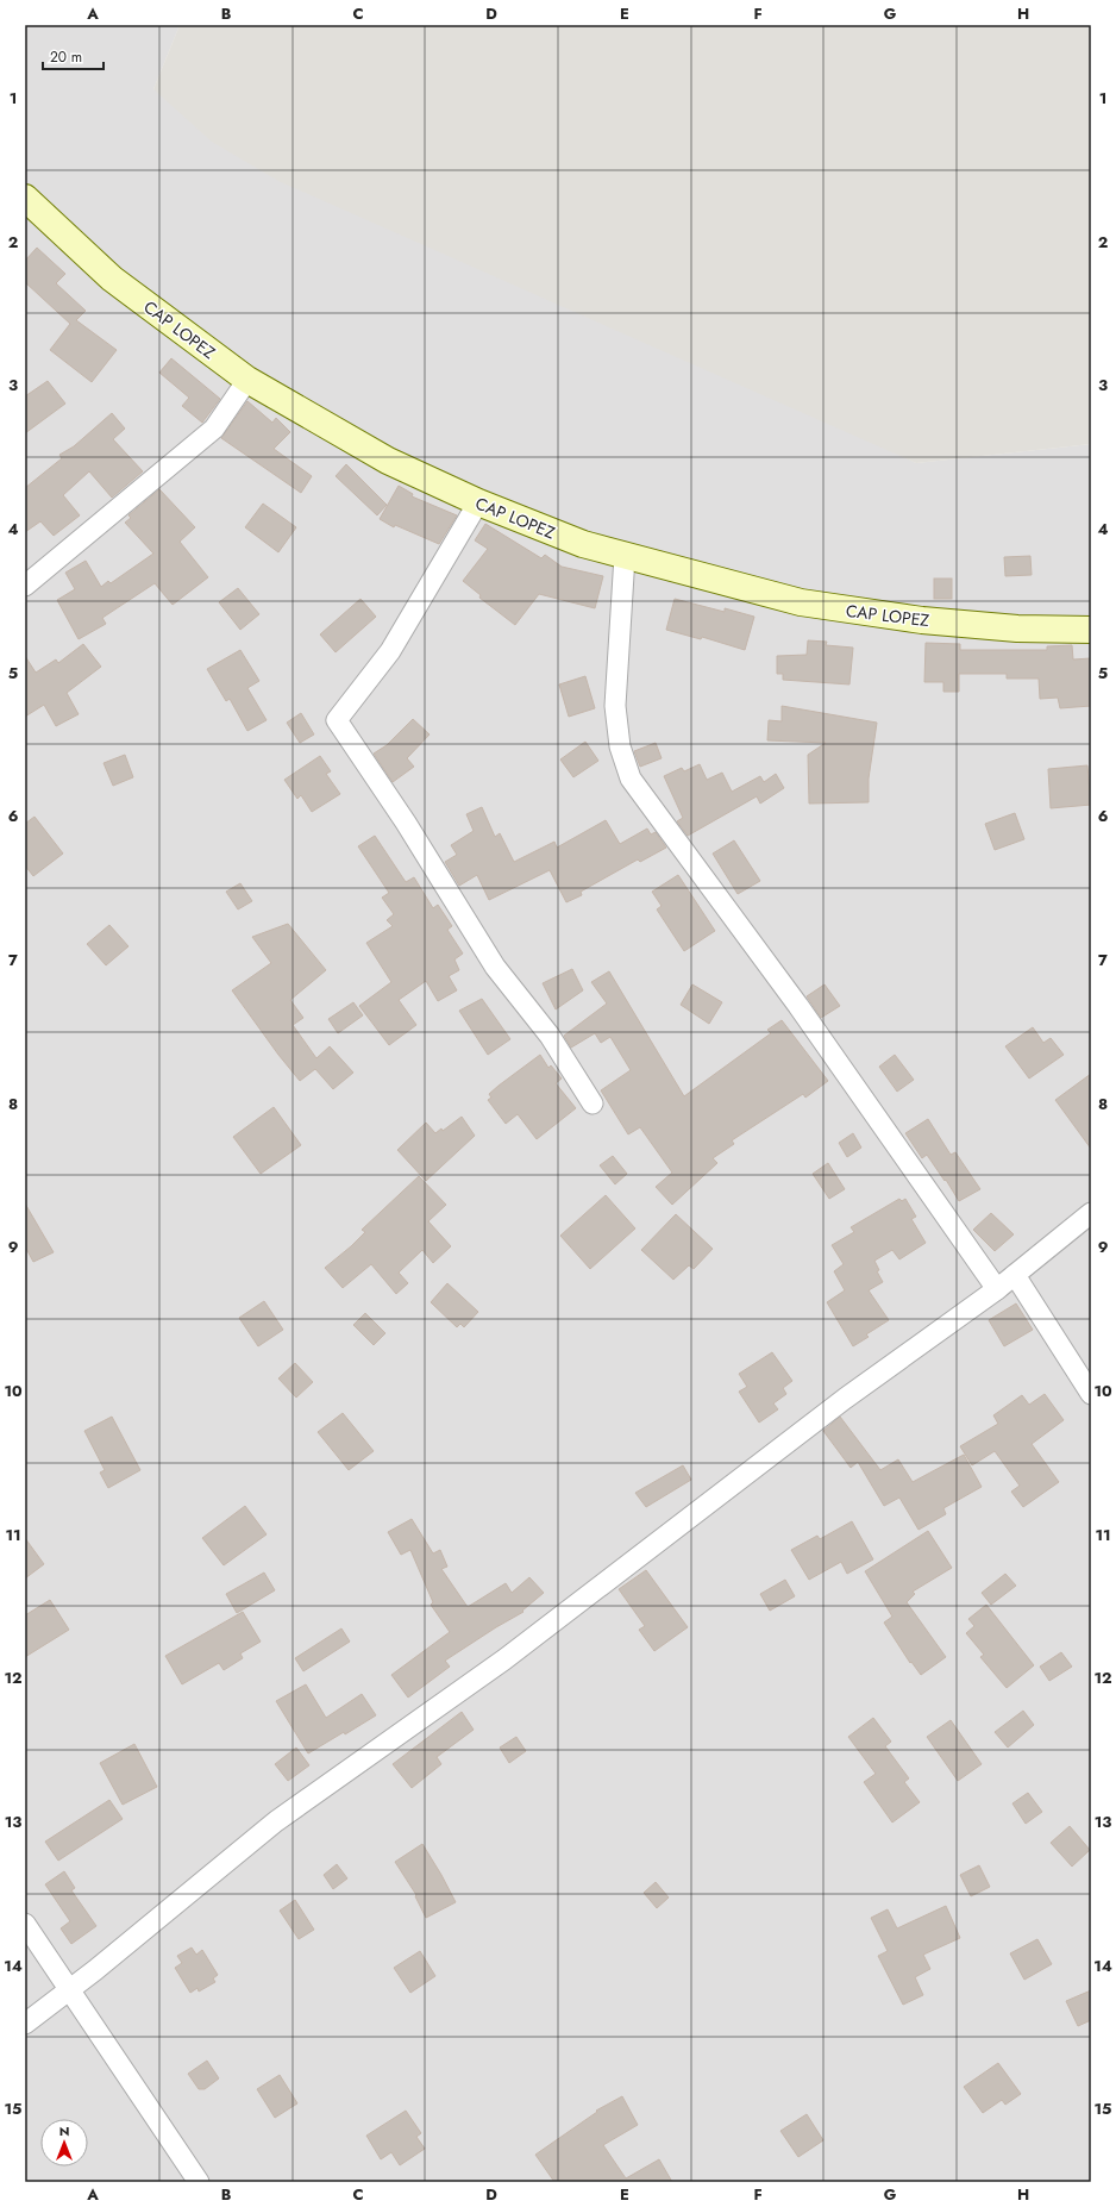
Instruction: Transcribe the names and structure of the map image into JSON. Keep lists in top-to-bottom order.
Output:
{
  "streets": {
    "street": ["CAP LOPEZ"]
  },
  "scale_bar": "20 m",
  "north": "top",
  "grid": {
    "columns": [
      "A",
      "B",
      "C",
      "D",
      "E",
      "F",
      "G",
      "H"
    ],
    "rows": [
      "1",
      "2",
      "3",
      "4",
      "5",
      "6",
      "7",
      "8",
      "9",
      "10",
      "11",
      "12",
      "13",
      "14",
      "15"
    ]
  }
}
